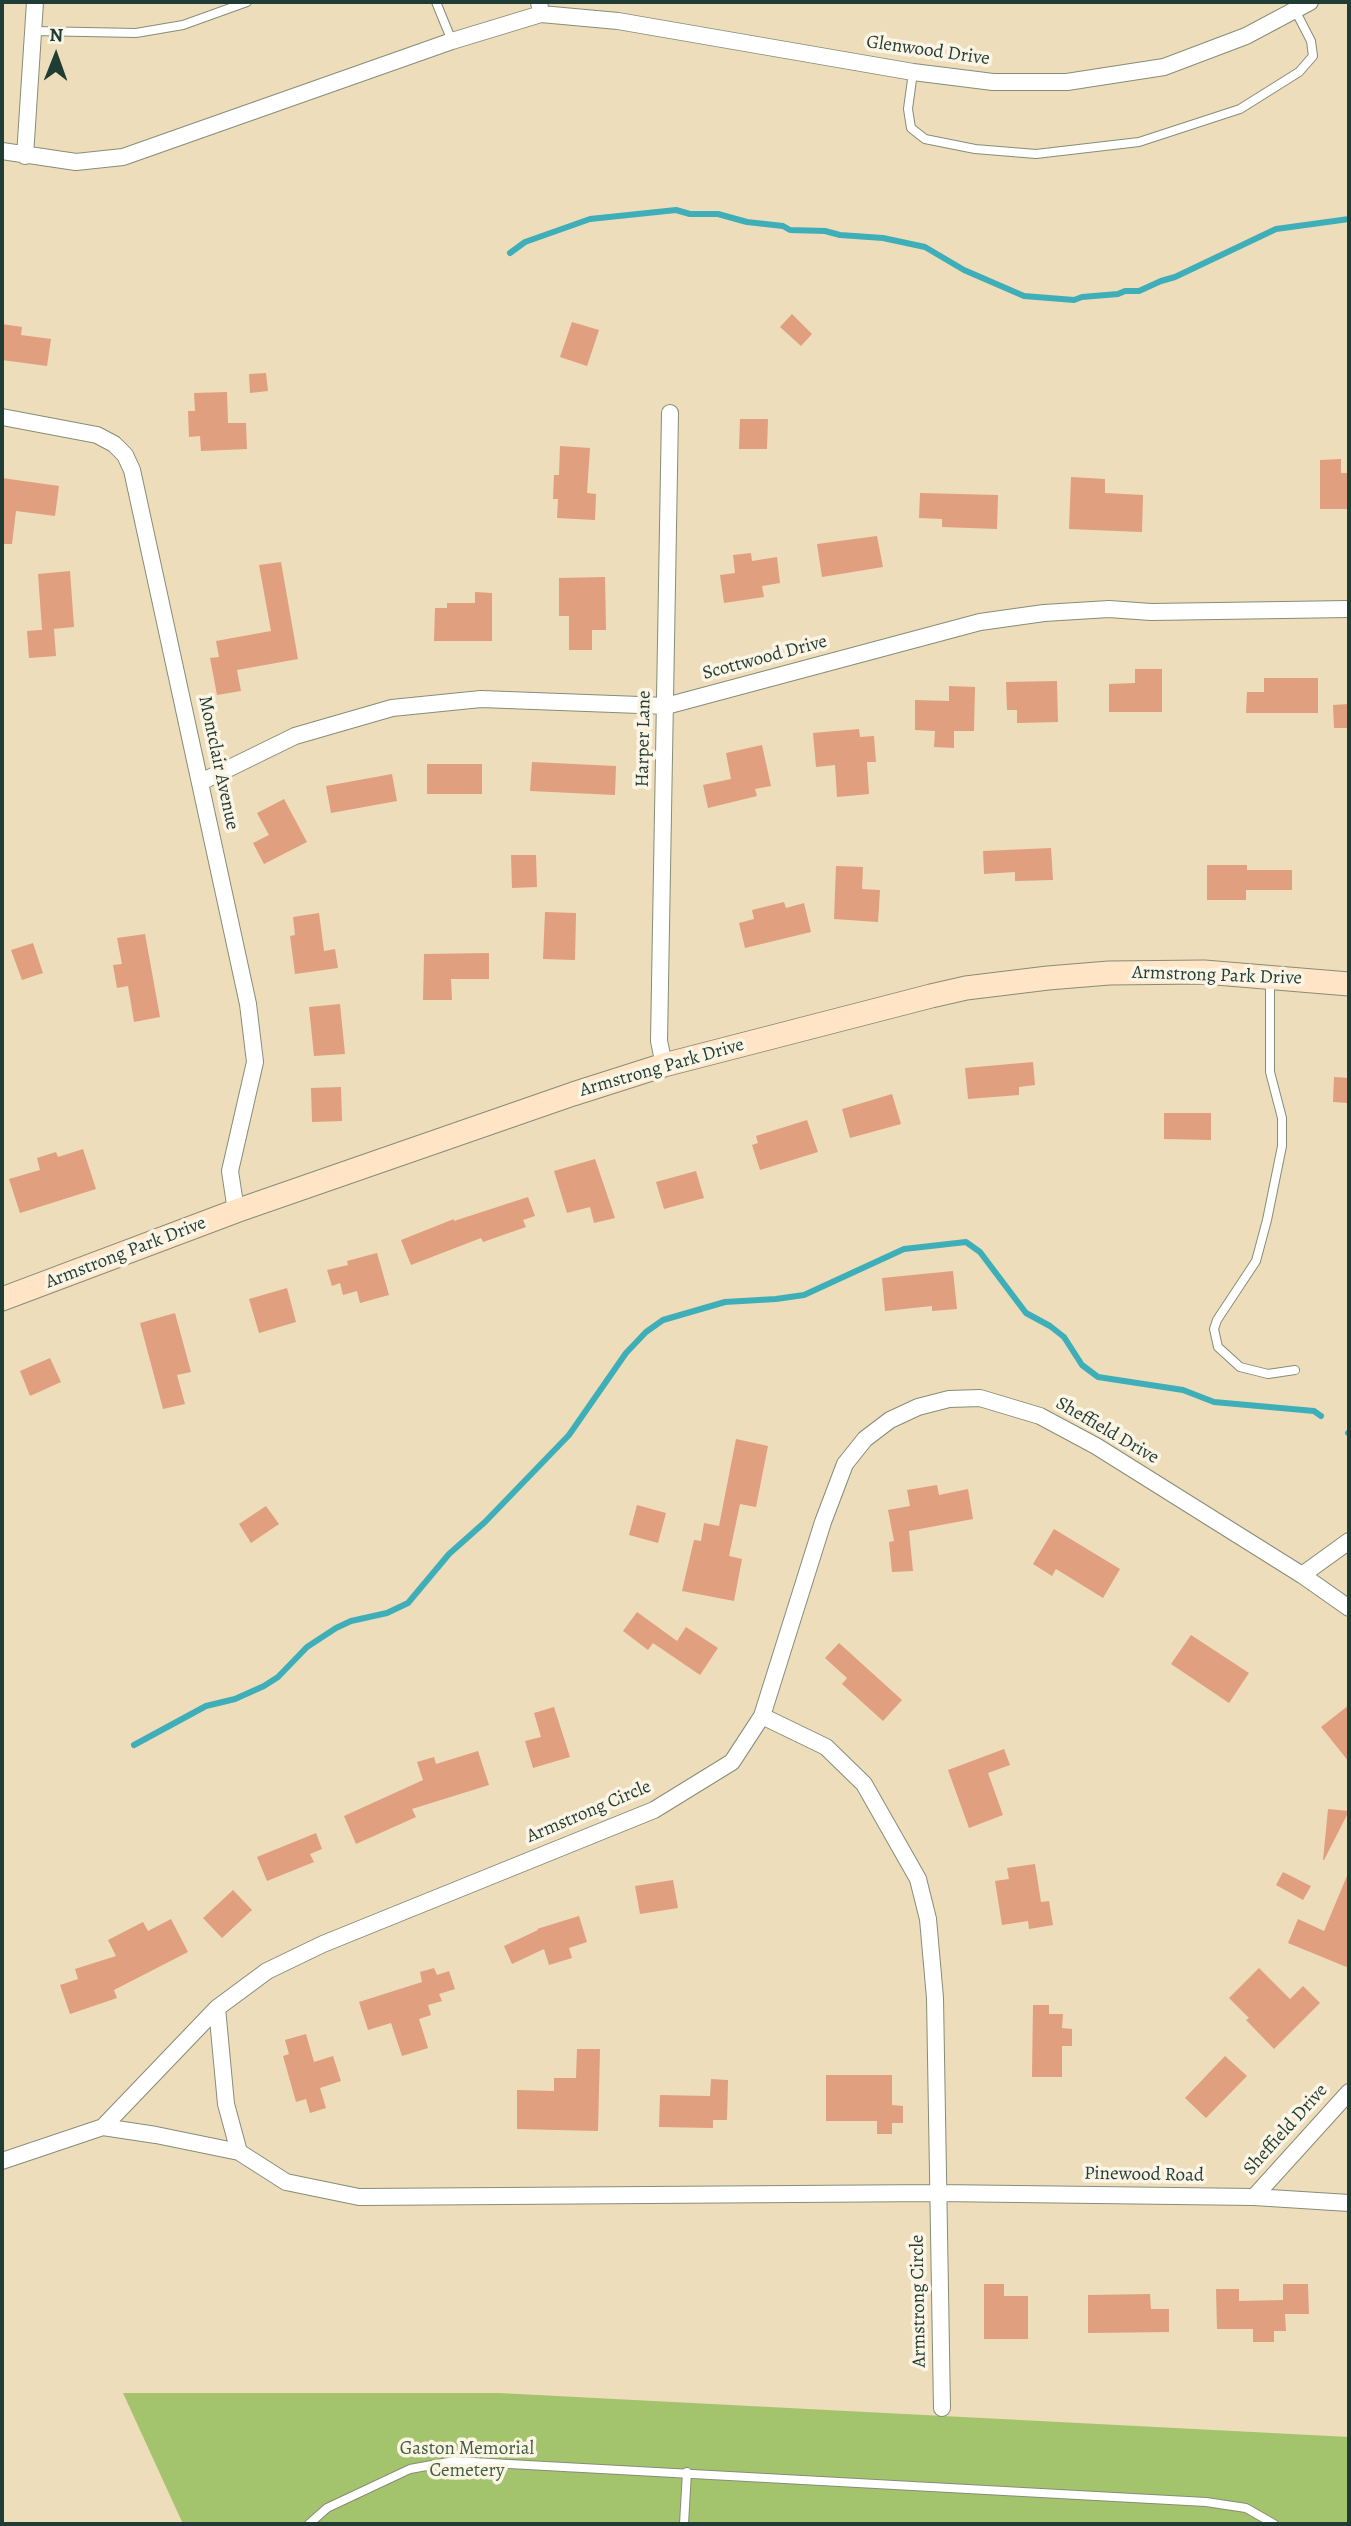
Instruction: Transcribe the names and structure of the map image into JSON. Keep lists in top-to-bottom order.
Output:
{
  "streets": {
    "main road": ["Armstrong Park Drive"],
    "street": [
      "Glenwood Drive",
      "Scottwood Drive",
      "Harper Lane",
      "Montclair Avenue",
      "Sheffield Drive",
      "Armstrong Circle",
      "Pinewood Road"
    ]
  },
  "crossings": [
    ["Scottwood Drive", "Harper Lane"],
    ["Scottwood Drive", "Montclair Avenue"],
    ["Harper Lane", "Armstrong Park Drive"],
    ["Montclair Avenue", "Armstrong Park Drive"],
    ["Sheffield Drive", "Armstrong Circle"],
    ["Sheffield Drive", "Pinewood Road"],
    ["Armstrong Circle", "Pinewood Road"]
  ],
  "parks": ["Gaston Memorial Cemetery"],
  "north": "top"
}
